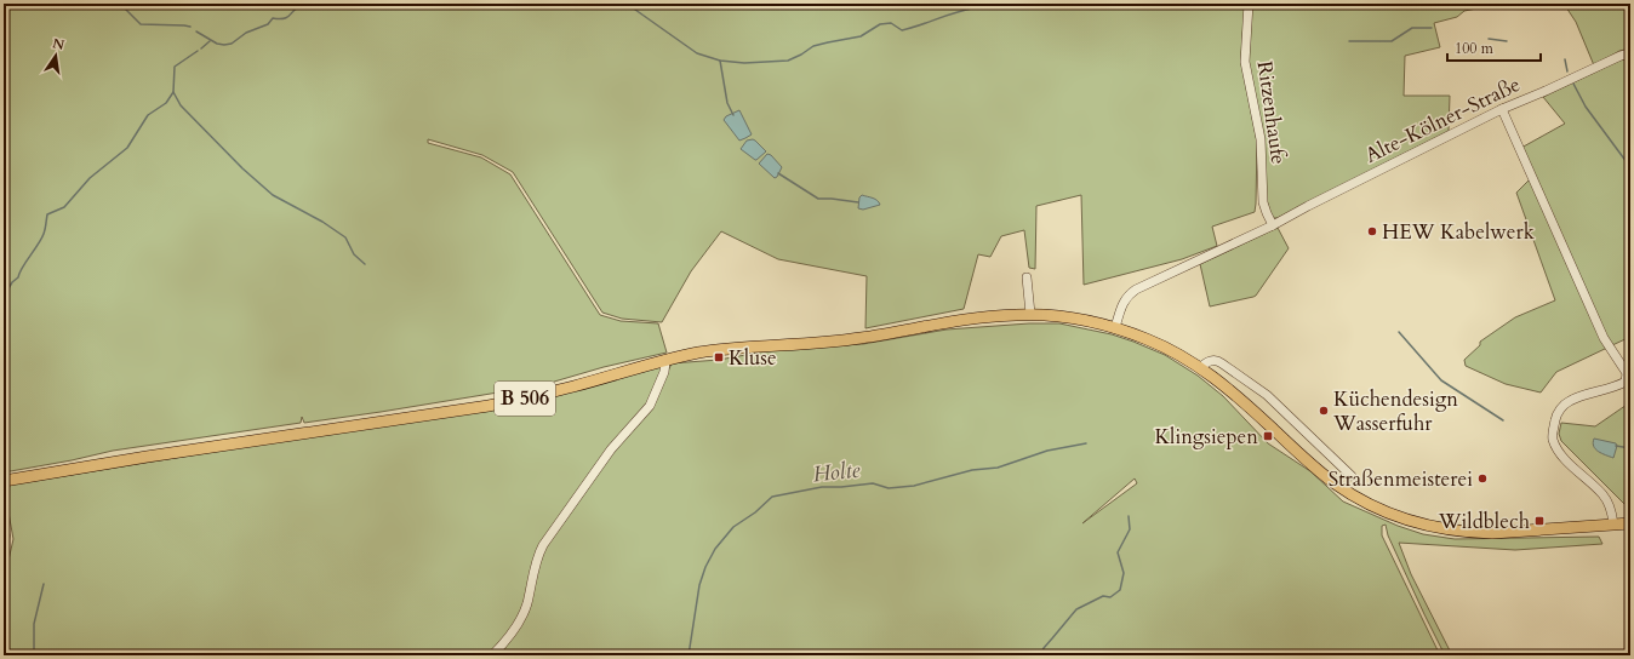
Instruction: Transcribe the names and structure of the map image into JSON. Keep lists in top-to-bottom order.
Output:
{
  "streets": {
    "main road": ["B 506"],
    "street": ["Ritzenhaufe", "Alte-Kölner-Straße"]
  },
  "crossings": [
    ["Ritzenhaufe", "Alte-Kölner-Straße"]
  ],
  "water": ["Holte"],
  "places": {
    "other": ["HEW Kabelwerk", "Küchendesign Wasserfuhr", "Straßenmeisterei"],
    "transit": ["Kluse", "Klingsiepen", "Wildblech"]
  },
  "scale_bar": "100 m",
  "north": "top"
}
